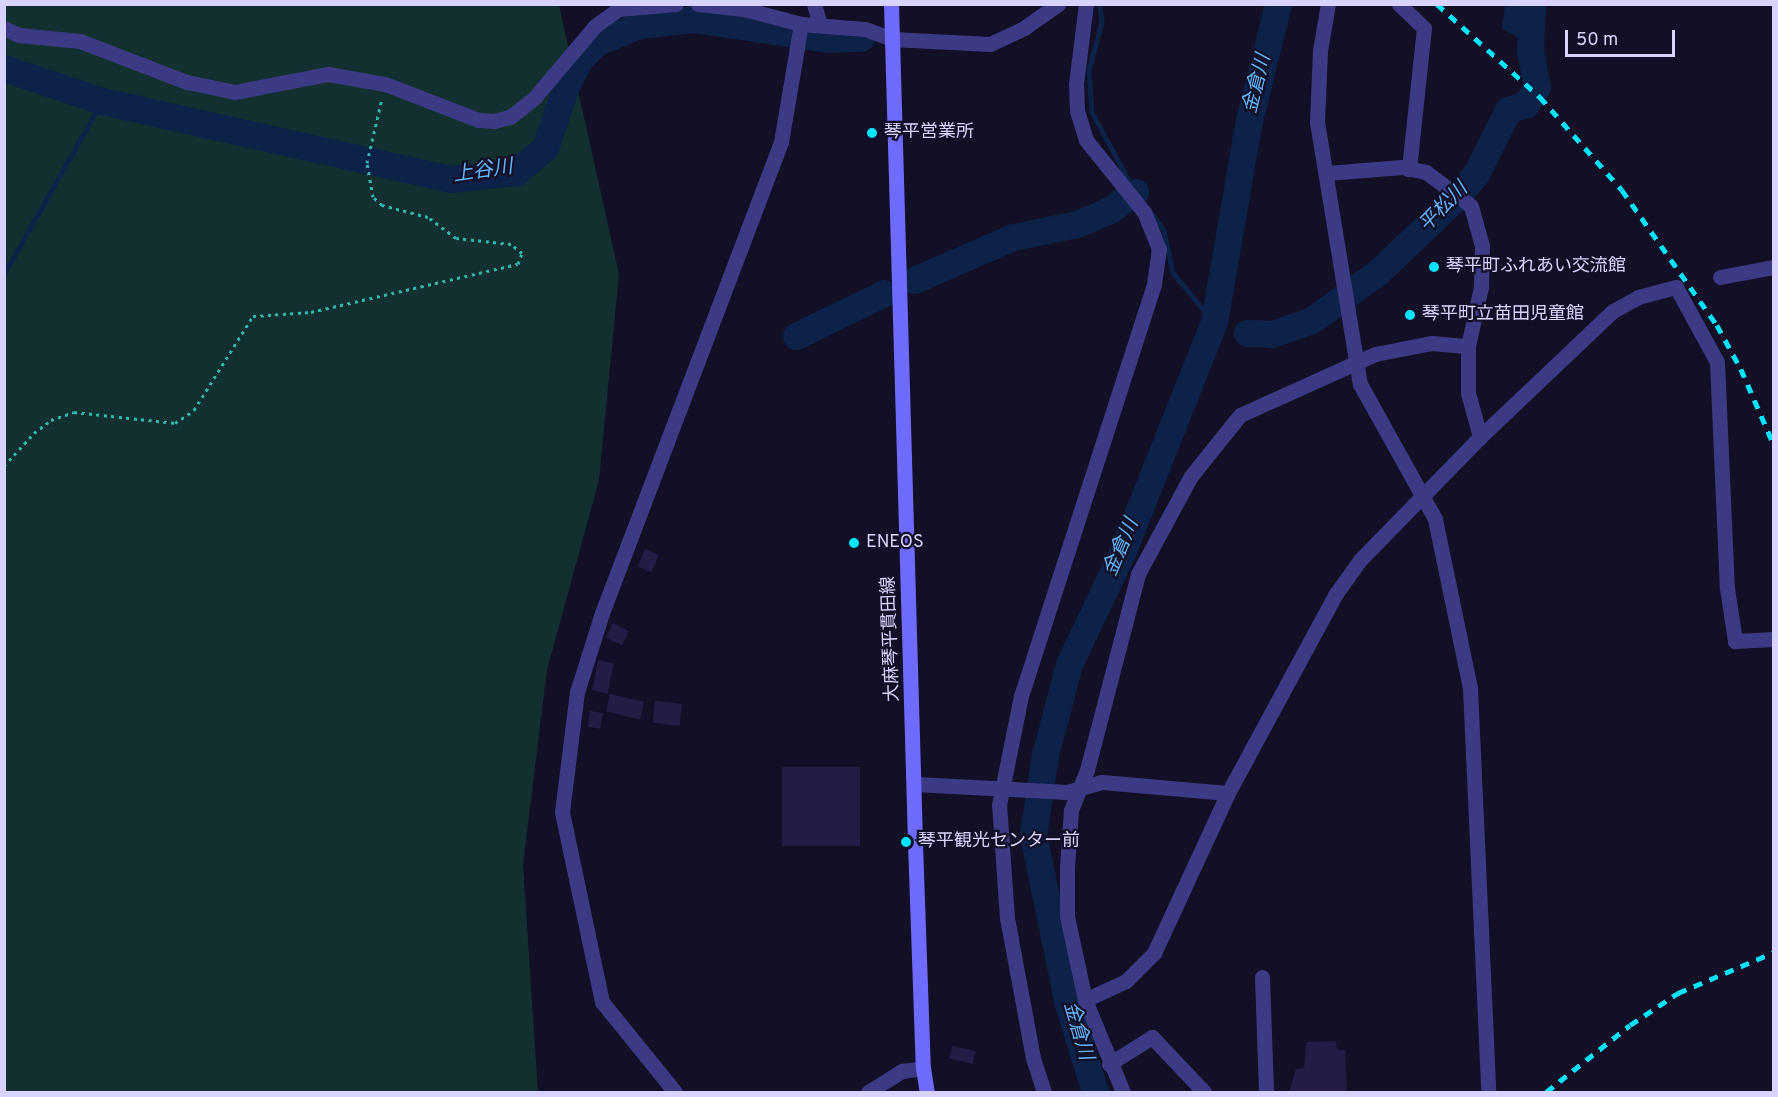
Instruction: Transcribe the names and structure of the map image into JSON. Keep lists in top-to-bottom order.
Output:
{
  "streets": {
    "main road": ["大麻琴平貫田線"]
  },
  "water": ["金倉川", "上谷川", "平松川"],
  "places": [
    "琴平営業所",
    "琴平町ふれあい交流館",
    "琴平町立苗田児童館",
    "ENEOS",
    "琴平観光センター前"
  ],
  "scale_bar": "50 m"
}
